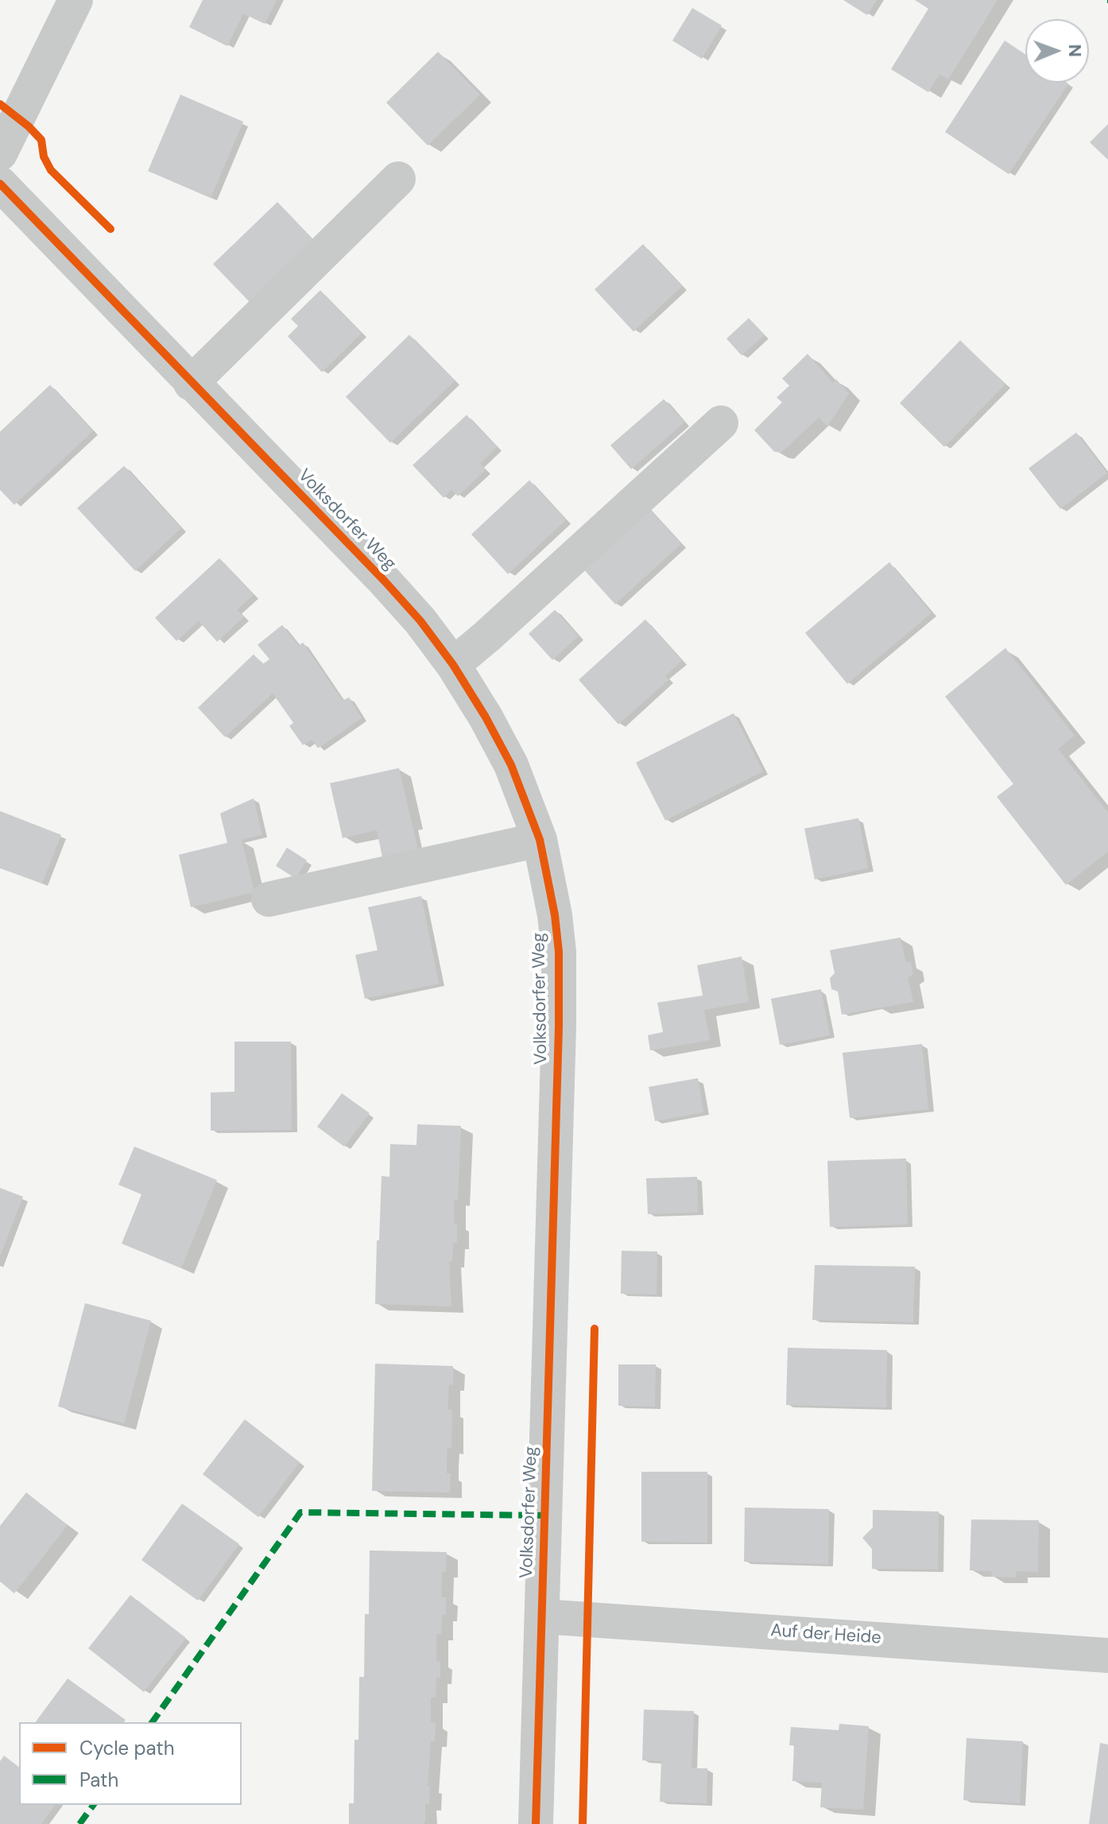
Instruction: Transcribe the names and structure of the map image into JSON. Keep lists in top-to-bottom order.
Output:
{
  "streets": {
    "street": ["Volksdorfer Weg", "Auf der Heide"]
  },
  "crossings": [
    ["Volksdorfer Weg", "Auf der Heide"]
  ],
  "legend": ["Cycle path", "Path"],
  "north": "right"
}
